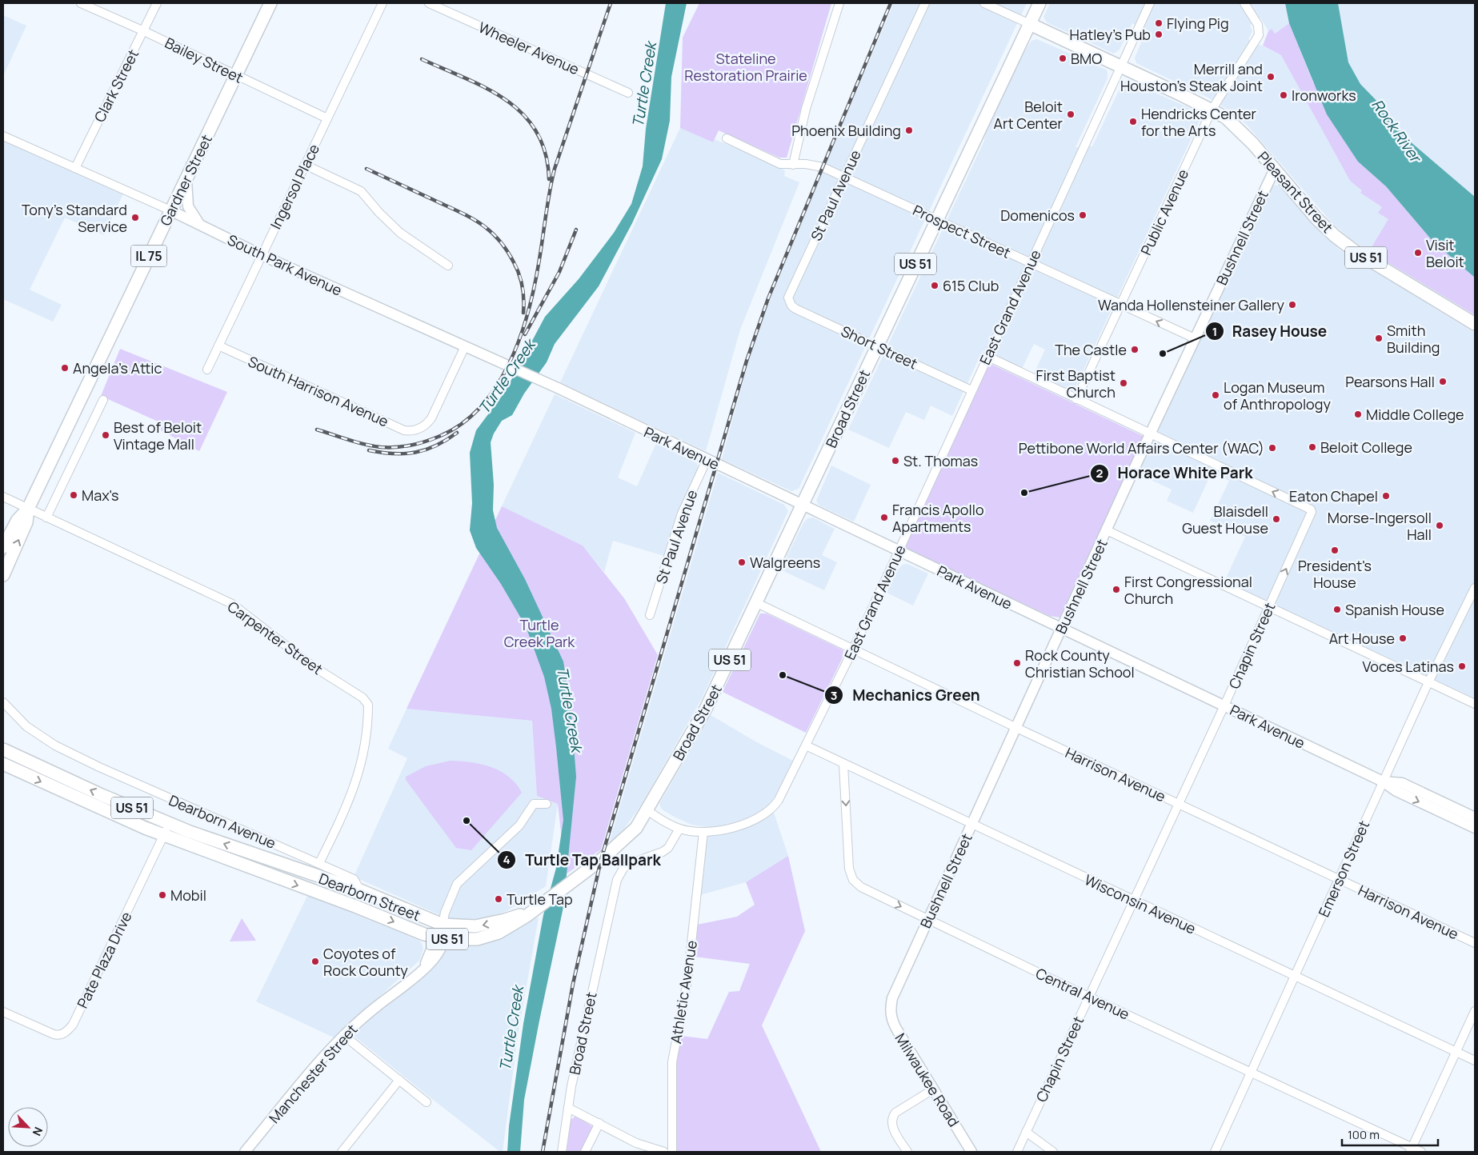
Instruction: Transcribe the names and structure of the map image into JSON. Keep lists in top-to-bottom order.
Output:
{
  "streets": {
    "main road": [
      "Gardner Street",
      "Pleasant Street",
      "IL 75",
      "US 51",
      "Broad Street",
      "Dearborn Street"
    ],
    "street": [
      "Wheeler Avenue",
      "Bailey Street",
      "Clark Street",
      "Ingersol Place",
      "St Paul Avenue",
      "Public Avenue",
      "Prospect Street",
      "Bushnell Street",
      "South Park Avenue",
      "East Grand Avenue",
      "Short Street",
      "South Harrison Avenue",
      "Park Avenue",
      "Carpenter Street",
      "Chapin Street",
      "Harrison Avenue",
      "Dearborn Avenue",
      "Emerson Street",
      "Wisconsin Avenue",
      "Pate Plaza Drive",
      "Athletic Avenue",
      "Central Avenue",
      "Manchester Street",
      "Milwaukee Road"
    ]
  },
  "crossings": [
    ["Bailey Street", "Clark Street"],
    ["Bailey Street", "Gardner Street"],
    ["Bailey Street", "Ingersol Place"],
    ["Clark Street", "South Park Avenue"],
    ["Gardner Street", "South Park Avenue"],
    ["Gardner Street", "Carpenter Street"],
    ["Ingersol Place", "South Park Avenue"],
    ["Ingersol Place", "South Harrison Avenue"],
    ["Pleasant Street", "Public Avenue"],
    ["Pleasant Street", "Bushnell Street"],
    ["Pleasant Street", "East Grand Avenue"],
    ["Pleasant Street", "Broad Street"],
    ["St Paul Avenue", "Prospect Street"],
    ["St Paul Avenue", "Short Street"],
    ["St Paul Avenue", "Park Avenue"],
    ["Public Avenue", "Prospect Street"],
    ["Prospect Street", "Bushnell Street"],
    ["Prospect Street", "East Grand Avenue"],
    ["Prospect Street", "Broad Street"],
    ["Bushnell Street", "Park Avenue"],
    ["Bushnell Street", "Chapin Street"],
    ["Bushnell Street", "Harrison Avenue"],
    ["Bushnell Street", "Wisconsin Avenue"],
    ["Bushnell Street", "Central Avenue"],
    ["Bushnell Street", "Milwaukee Road"],
    ["US 51", "East Grand Avenue"],
    ["US 51", "Broad Street"],
    ["US 51", "Dearborn Street"],
    ["US 51", "Pate Plaza Drive"],
    ["South Park Avenue", "South Harrison Avenue"],
    ["South Park Avenue", "Park Avenue"],
    ["East Grand Avenue", "Short Street"],
    ["East Grand Avenue", "Broad Street"],
    ["East Grand Avenue", "Park Avenue"],
    ["East Grand Avenue", "Harrison Avenue"],
    ["East Grand Avenue", "Wisconsin Avenue"],
    ["East Grand Avenue", "Athletic Avenue"],
    ["Short Street", "Broad Street"],
    ["Broad Street", "Park Avenue"],
    ["Broad Street", "Harrison Avenue"],
    ["Park Avenue", "Chapin Street"],
    ["Park Avenue", "Emerson Street"],
    ["Carpenter Street", "Dearborn Avenue"],
    ["Chapin Street", "Harrison Avenue"],
    ["Chapin Street", "Wisconsin Avenue"],
    ["Chapin Street", "Central Avenue"],
    ["Harrison Avenue", "Emerson Street"],
    ["Dearborn Avenue", "Dearborn Street"],
    ["Emerson Street", "Wisconsin Avenue"],
    ["Emerson Street", "Central Avenue"],
    ["Dearborn Street", "Pate Plaza Drive"],
    ["Dearborn Street", "Manchester Street"],
    ["Wisconsin Avenue", "Central Avenue"]
  ],
  "water": ["Turtle Creek", "Rock River"],
  "parks": ["Stateline Restoration Prairie", "Turtle Creek Park"],
  "places": [
    "Flying Pig",
    "Hatley's Pub",
    "BMO",
    "Merrill and Houston's Steak Joint",
    "Ironworks",
    "Beloit Art Center",
    "Hendricks Center for the Arts",
    "Phoenix Building",
    "Domenicos",
    "Tony's Standard Service",
    "Visit Beloit",
    "615 Club",
    "Wanda Hollensteiner Gallery",
    "Smith Building",
    "The Castle",
    "Rasey House",
    "Angela's Attic",
    "Pearsons Hall",
    "First Baptist Church",
    "Logan Museum of Anthropology",
    "Middle College",
    "Best of Beloit Vintage Mall",
    "Beloit College",
    "Pettibone World Affairs Center (WAC)",
    "St. Thomas",
    "Horace White Park",
    "Max's",
    "Eaton Chapel",
    "Francis Apollo Apartments",
    "Blaisdell Guest House",
    "Morse-Ingersoll Hall",
    "President's House",
    "Walgreens",
    "First Congressional Church",
    "Spanish House",
    "Art House",
    "Rock County Christian School",
    "Voces Latinas",
    "Mechanics Green",
    "Turtle Tap Ballpark",
    "Mobil",
    "Turtle Tap",
    "Coyotes of Rock County"
  ],
  "scale_bar": "100 m",
  "north": "bottom right"
}
